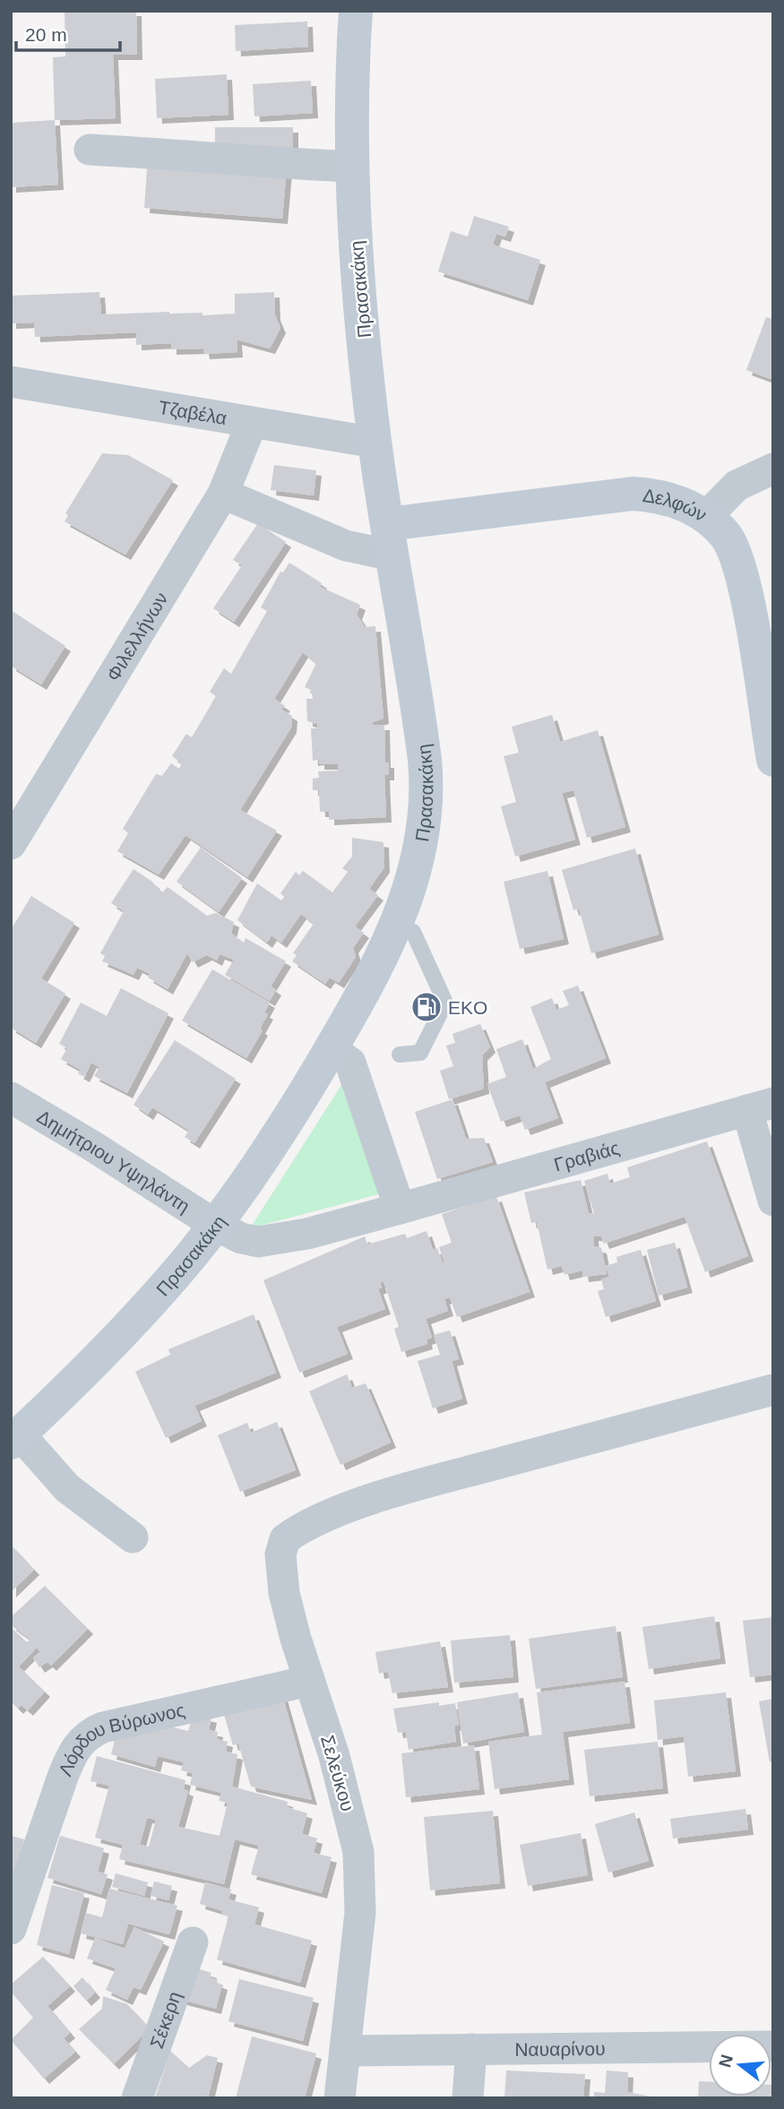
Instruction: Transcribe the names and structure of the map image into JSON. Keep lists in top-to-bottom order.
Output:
{
  "streets": {
    "street": [
      "Πρασακάκη",
      "Τζαβέλα",
      "Δελφών",
      "Φιλελλήνων",
      "Γραβιάς",
      "Δημήτριου Υψηλάντη",
      "Λόρδου Βύρωνος",
      "Σελεύκου",
      "Σέκερη",
      "Ναυαρίνου"
    ]
  },
  "crossings": [
    ["Πρασακάκη", "Τζαβέλα"],
    ["Πρασακάκη", "Δελφών"],
    ["Πρασακάκη", "Γραβιάς"],
    ["Πρασακάκη", "Δημήτριου Υψηλάντη"],
    ["Τζαβέλα", "Φιλελλήνων"],
    ["Γραβιάς", "Δημήτριου Υψηλάντη"],
    ["Λόρδου Βύρωνος", "Σελεύκου"],
    ["Σελεύκου", "Ναυαρίνου"]
  ],
  "places": {
    "fuel station": ["EKO"]
  },
  "scale_bar": "20 m",
  "north": "left"
}
